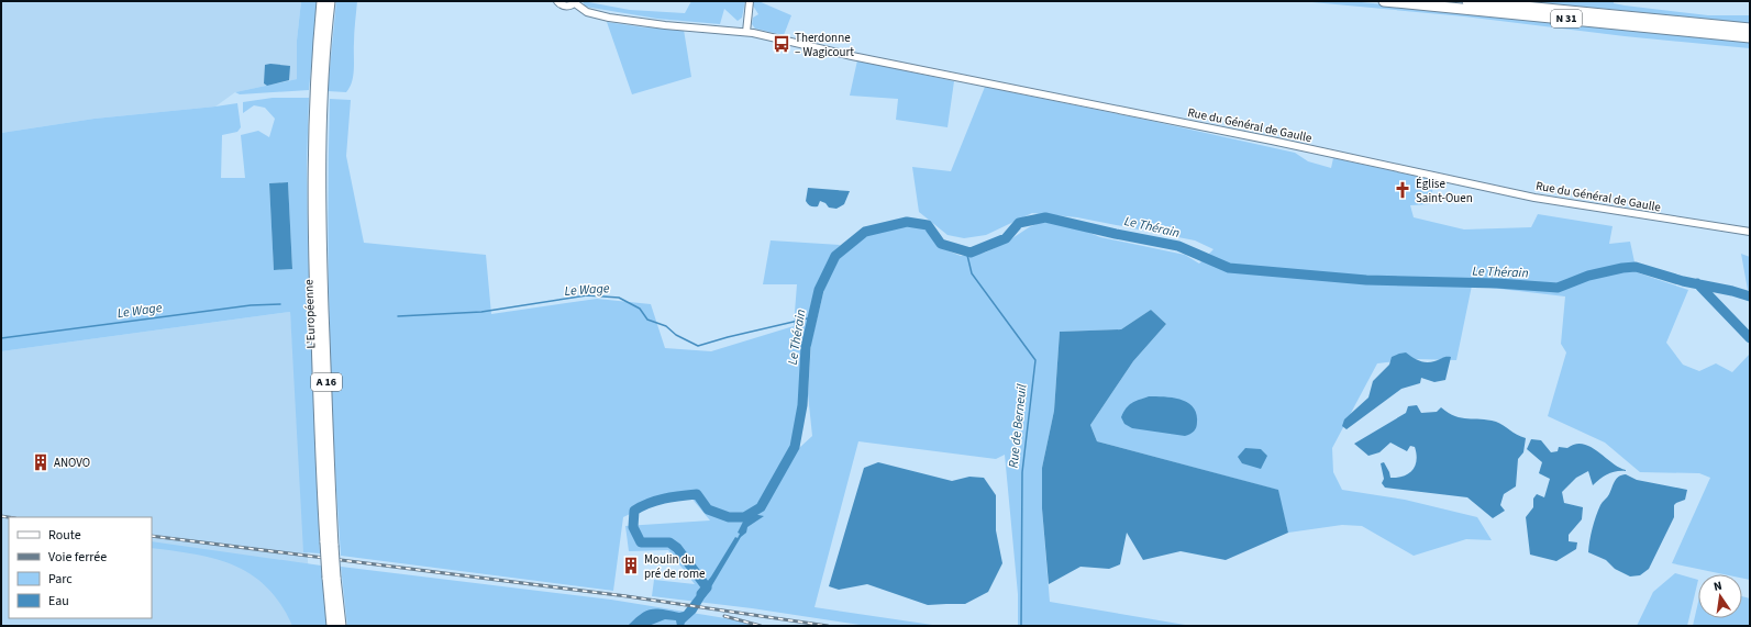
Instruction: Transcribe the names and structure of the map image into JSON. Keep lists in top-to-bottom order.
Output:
{
  "streets": {
    "highway": ["N 31", "L'Européenne", "A 16"],
    "street": ["Rue du Général de Gaulle"]
  },
  "water": ["Le Thérain", "Le Wage", "Rue de Berneuil"],
  "places": {
    "bus stop": ["Therdonne – Wagicourt"],
    "church": ["Église Saint-Ouen"],
    "building": ["ANOVO", "Moulin du pré de rome"]
  },
  "legend": [
    "Route",
    "Voie ferrée",
    "Parc",
    "Eau"
  ],
  "north": "top"
}
